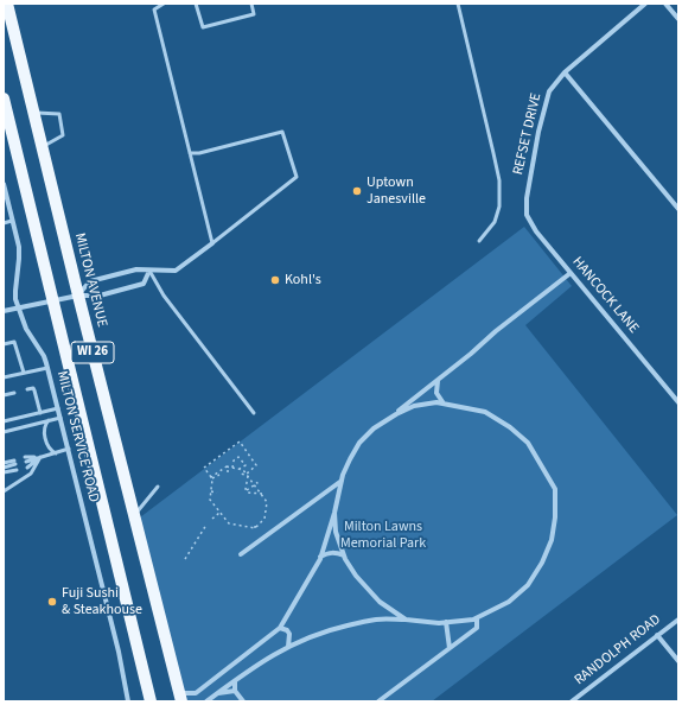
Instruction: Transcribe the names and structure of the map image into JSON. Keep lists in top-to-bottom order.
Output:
{
  "streets": {
    "main road": ["MILTON AVENUE", "WI 26"],
    "street": [
      "REFSET DRIVE",
      "HANCOCK LANE",
      "MILTON SERVICE ROAD",
      "RANDOLPH ROAD"
    ]
  },
  "crossings": [
    ["REFSET DRIVE", "HANCOCK LANE"]
  ],
  "parks": ["Milton Lawns Memorial Park"],
  "places": ["Uptown Janesville", "Kohl's", "Fuji Sushi & Steakhouse"]
}
